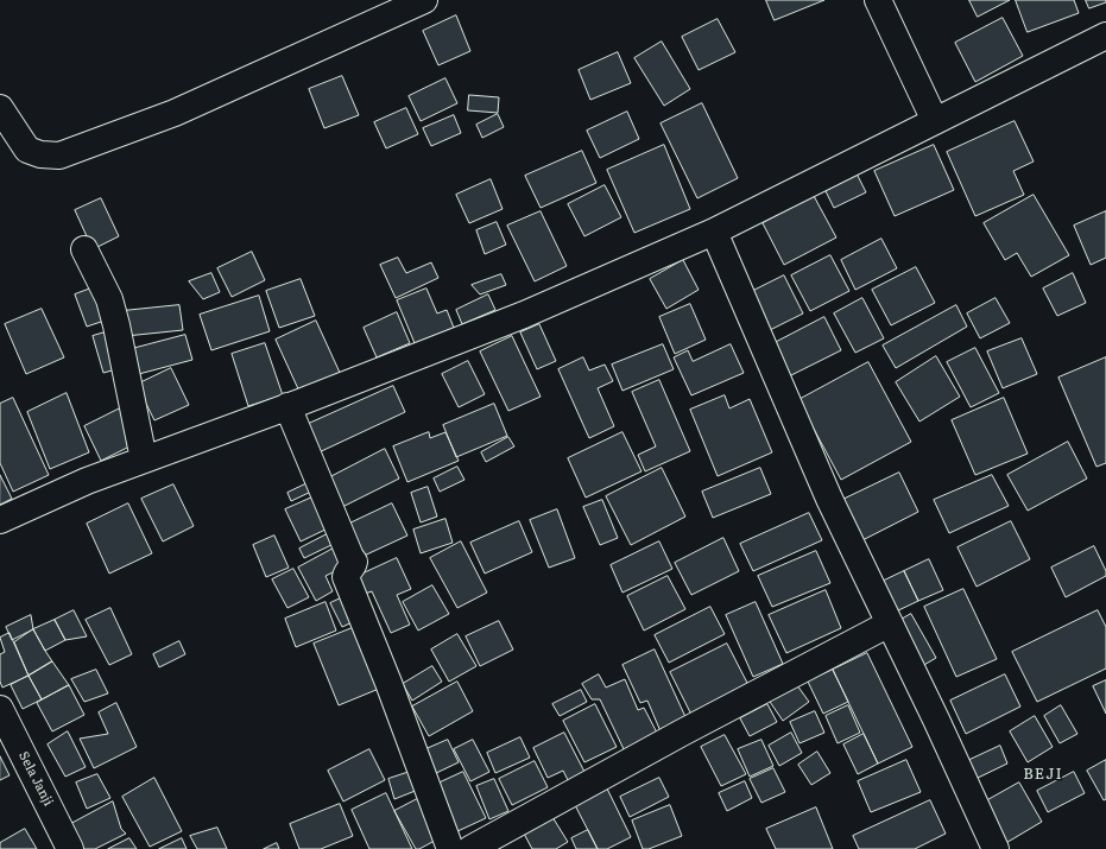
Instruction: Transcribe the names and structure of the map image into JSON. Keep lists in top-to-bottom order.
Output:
{
  "streets": {
    "street": ["Sela Janji"]
  },
  "districts": ["BEJI"]
}
